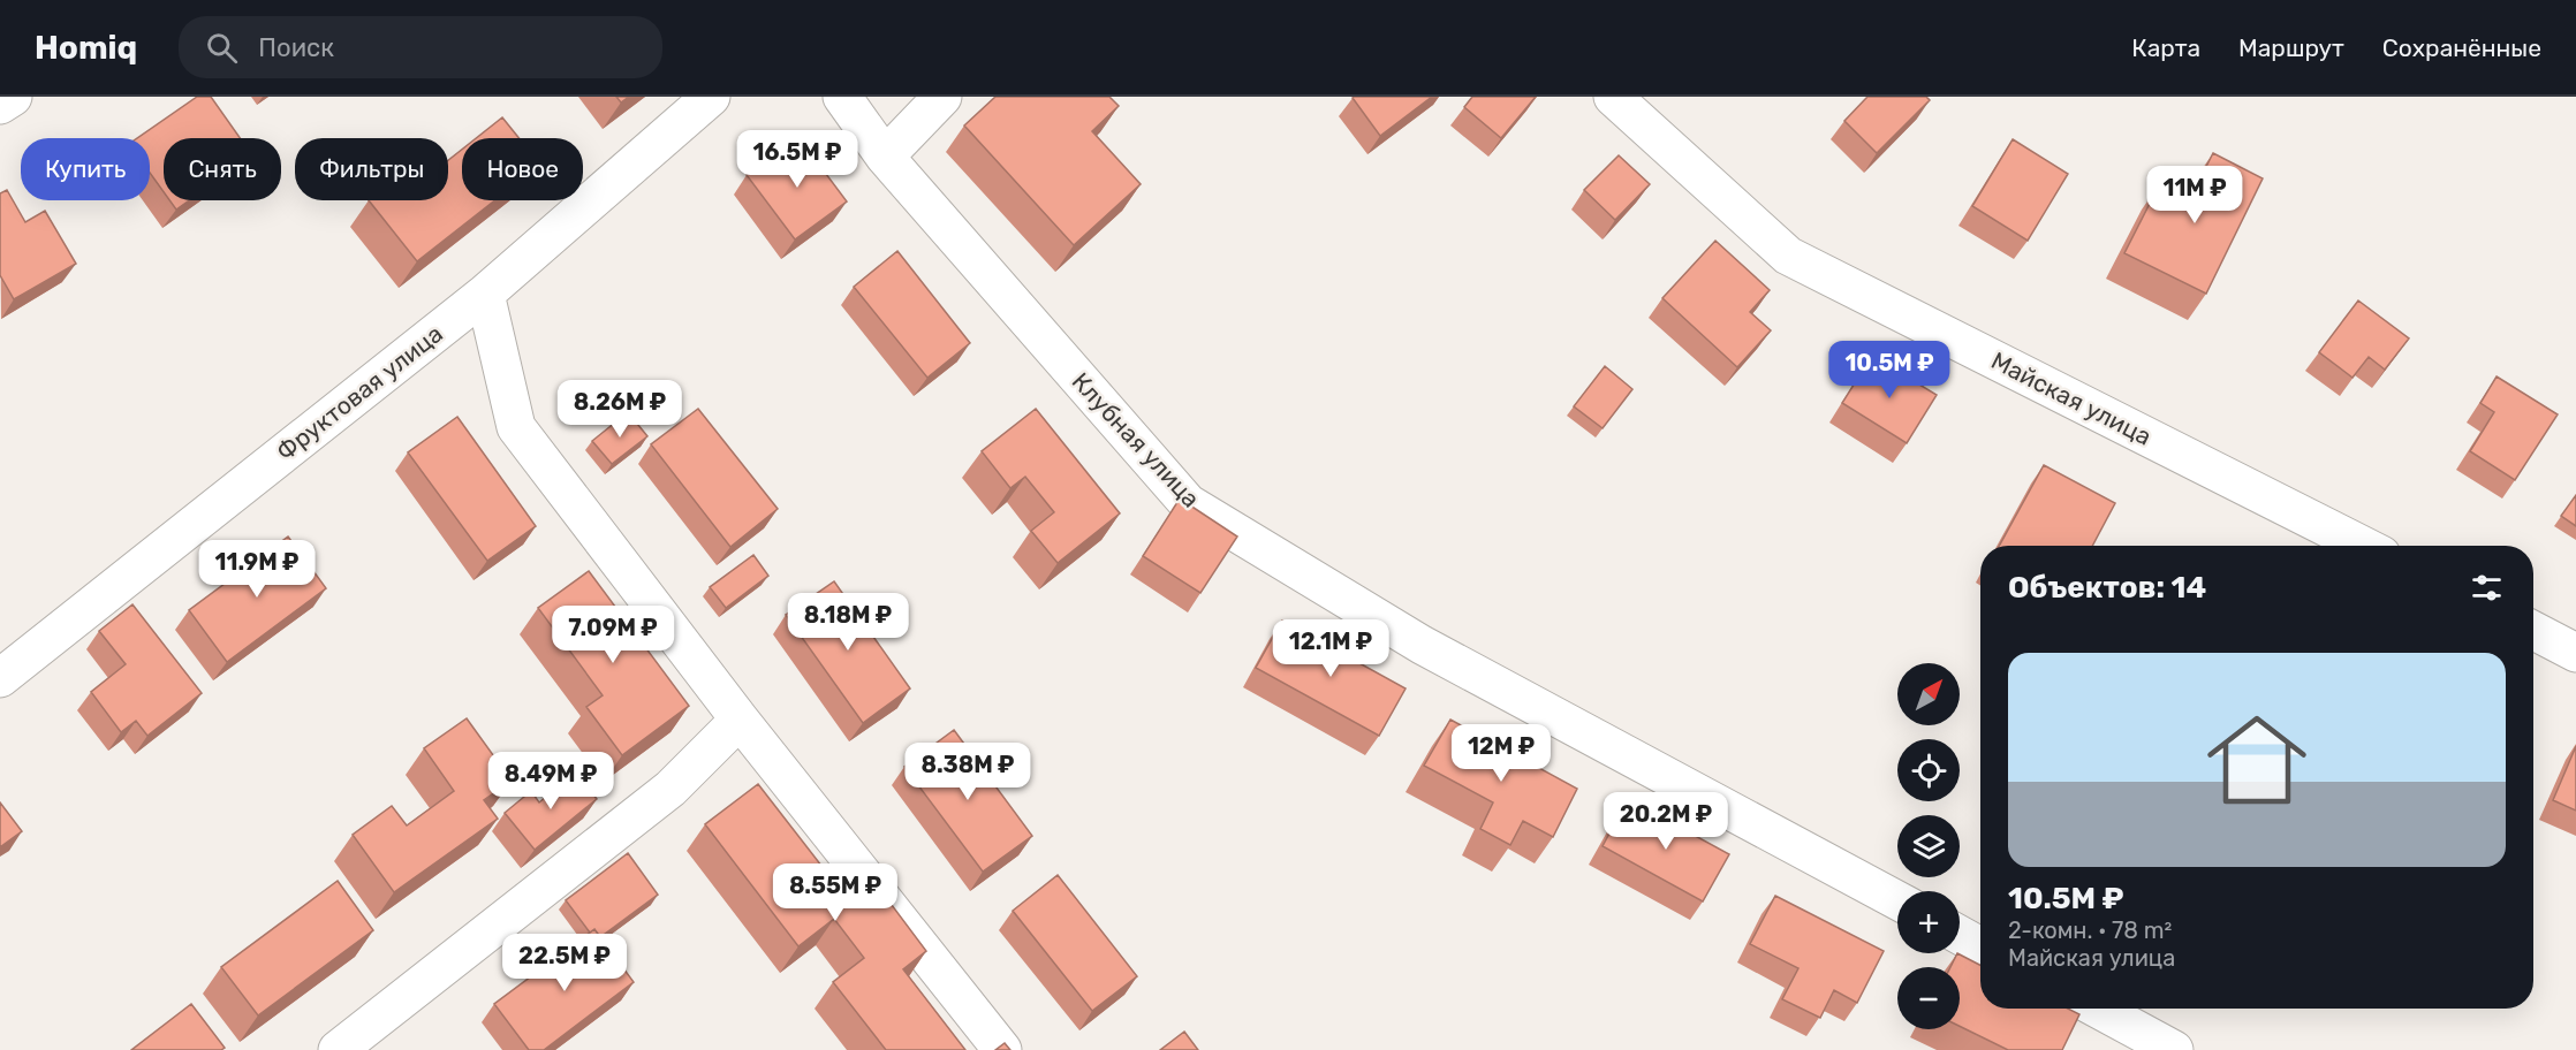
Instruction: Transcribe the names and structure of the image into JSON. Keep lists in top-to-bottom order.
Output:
{
  "streets": {
    "street": ["Фруктовая улица", "Майская улица", "Клубная улица"]
  },
  "north": "top right",
  "page": {
    "header": "Homiq",
    "search": "Поиск",
    "nav": ["Карта", "Маршрут", "Сохранённые"],
    "price": [
      "16.5M ₽",
      "11M ₽",
      "10.5M ₽",
      "8.26M ₽",
      "11.9M ₽",
      "8.18M ₽",
      "7.09M ₽",
      "12.1M ₽",
      "12M ₽",
      "8.38M ₽",
      "8.49M ₽",
      "20.2M ₽",
      "8.55M ₽",
      "22.5M ₽"
    ],
    "chip": [
      "Купить",
      "Снять",
      "Фильтры",
      "Новое"
    ],
    "heading": "Объектов: 14",
    "list": [
      {
        "name": "10.5M ₽",
        "note": "2-комн. · 78 m² · Майская улица"
      }
    ],
    "map_buttons": ["+", "−"]
  }
}
